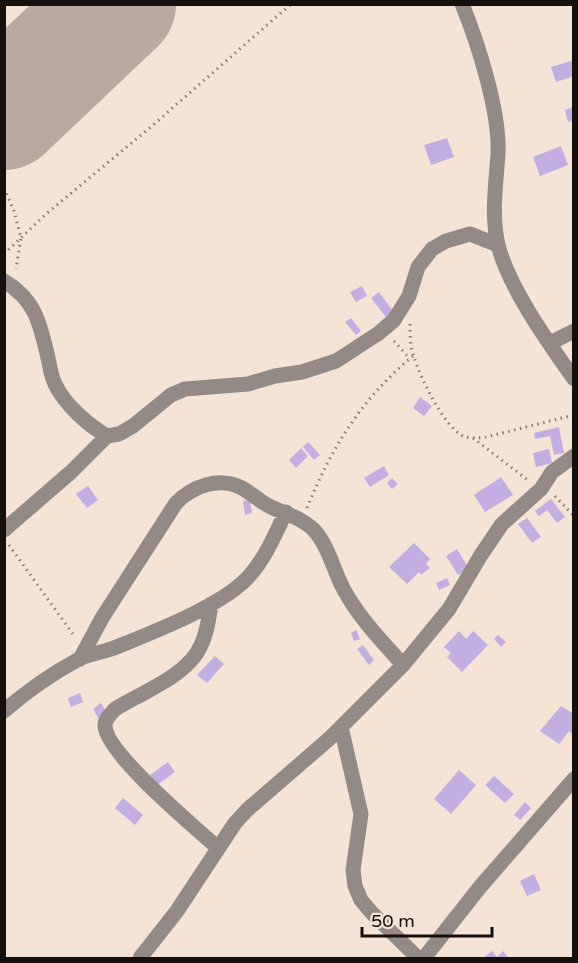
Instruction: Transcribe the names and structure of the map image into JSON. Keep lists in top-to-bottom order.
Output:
{
  "scale_bar": "50 m"
}
